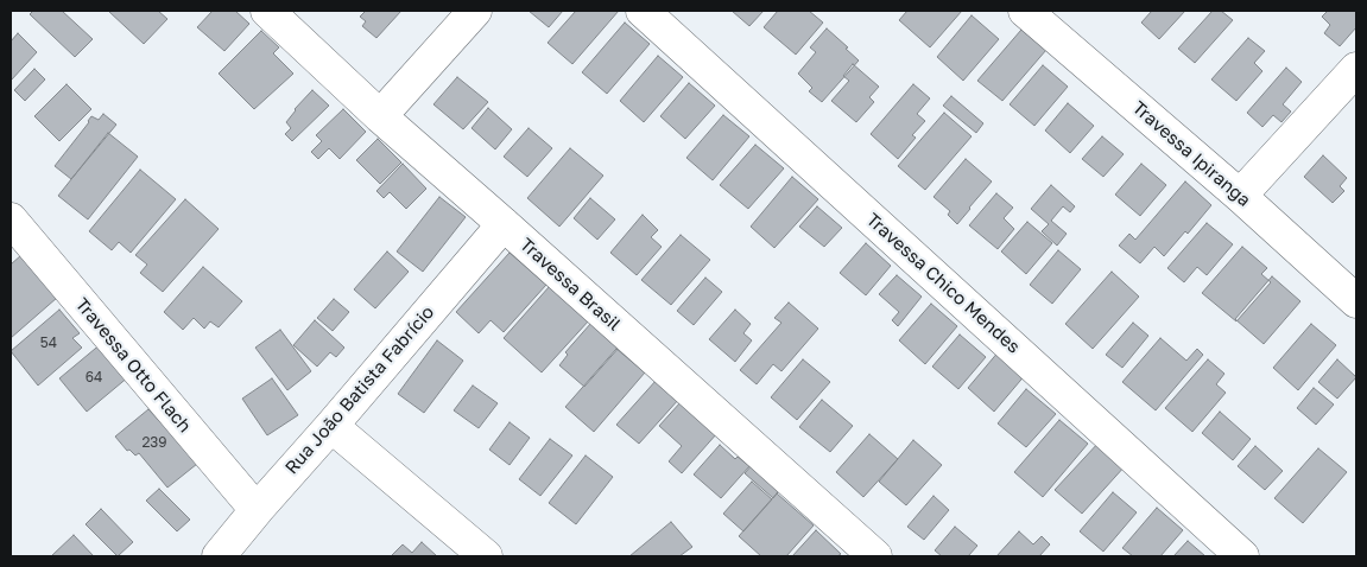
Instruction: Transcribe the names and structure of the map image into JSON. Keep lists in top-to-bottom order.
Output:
{
  "streets": {
    "street": [
      "Travessa Ipiranga",
      "Travessa Chico Mendes",
      "Travessa Brasil",
      "Travessa Otto Flach",
      "Rua João Batista Fabrício"
    ]
  },
  "crossings": [
    ["Travessa Brasil", "Rua João Batista Fabrício"],
    ["Travessa Otto Flach", "Rua João Batista Fabrício"]
  ],
  "house_numbers": ["54", "64", "239"]
}
